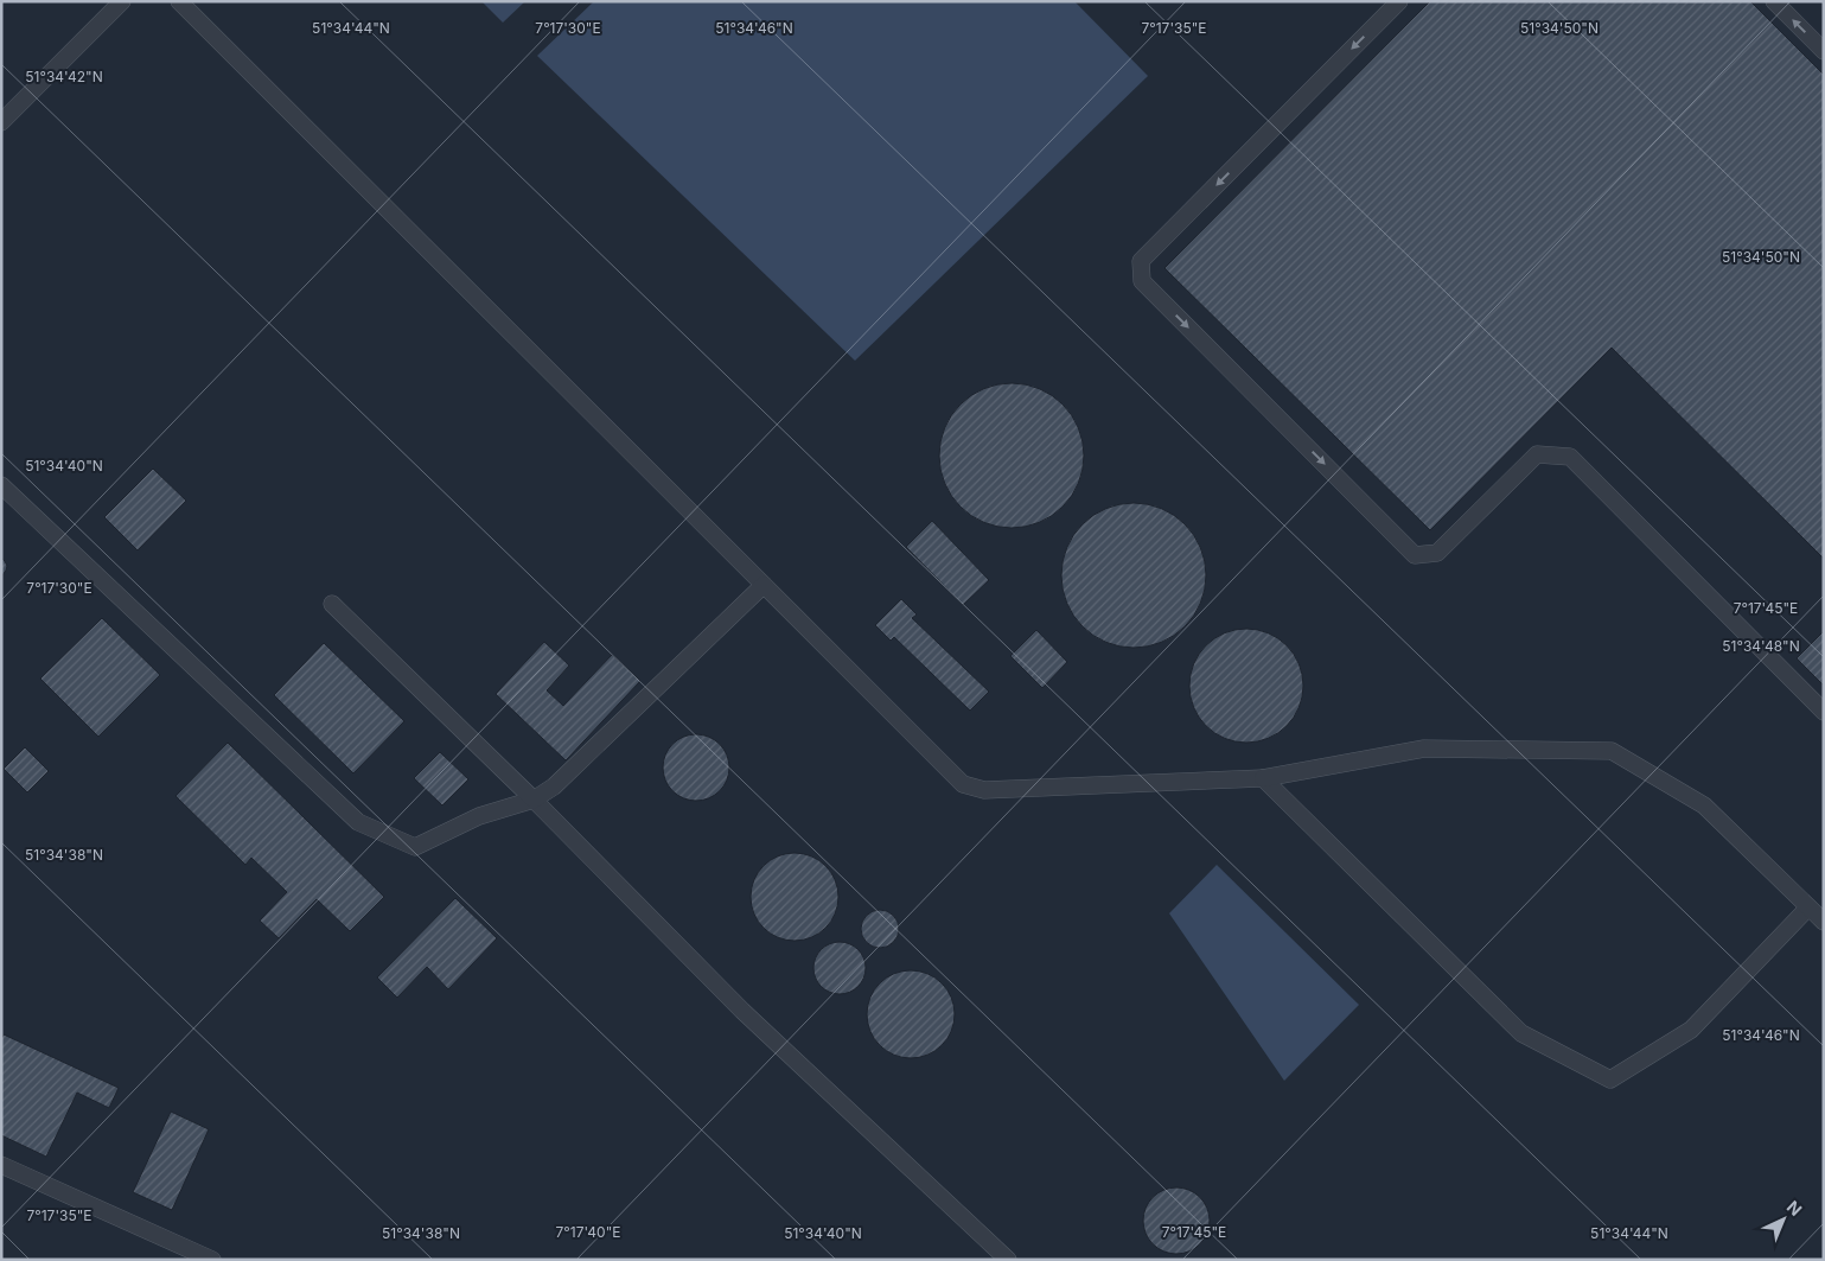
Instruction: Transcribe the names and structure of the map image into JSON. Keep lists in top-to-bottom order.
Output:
{
  "north": "top right",
  "coordinates": [
    "51°34'44\"N",
    "51°34'46\"N",
    "51°34'50\"N",
    "7°17'30\"E",
    "7°17'35\"E",
    "51°34'42\"N",
    "51°34'40\"N",
    "7°17'45\"E",
    "51°34'48\"N",
    "51°34'38\"N",
    "7°17'40\"E"
  ]
}
